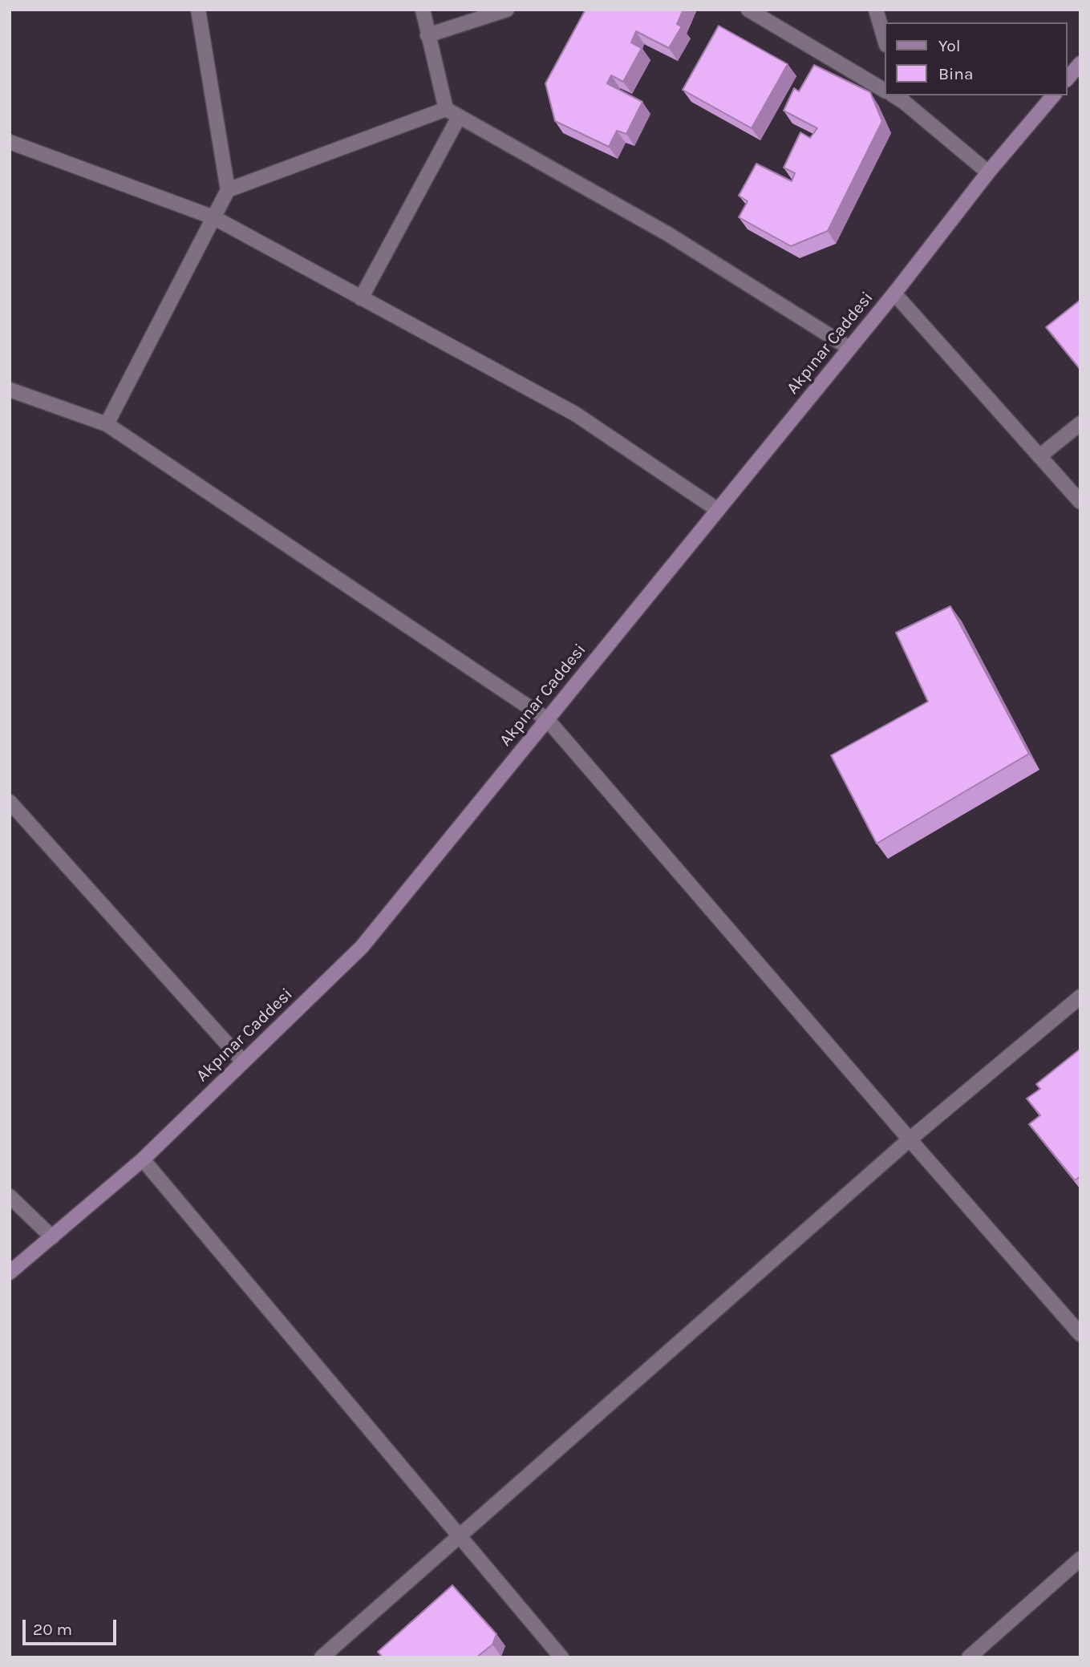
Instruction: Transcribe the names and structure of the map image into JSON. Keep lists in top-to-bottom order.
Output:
{
  "streets": {
    "street": ["Akpınar Caddesi"]
  },
  "legend": ["Yol", "Bina"],
  "scale_bar": "20 m"
}
